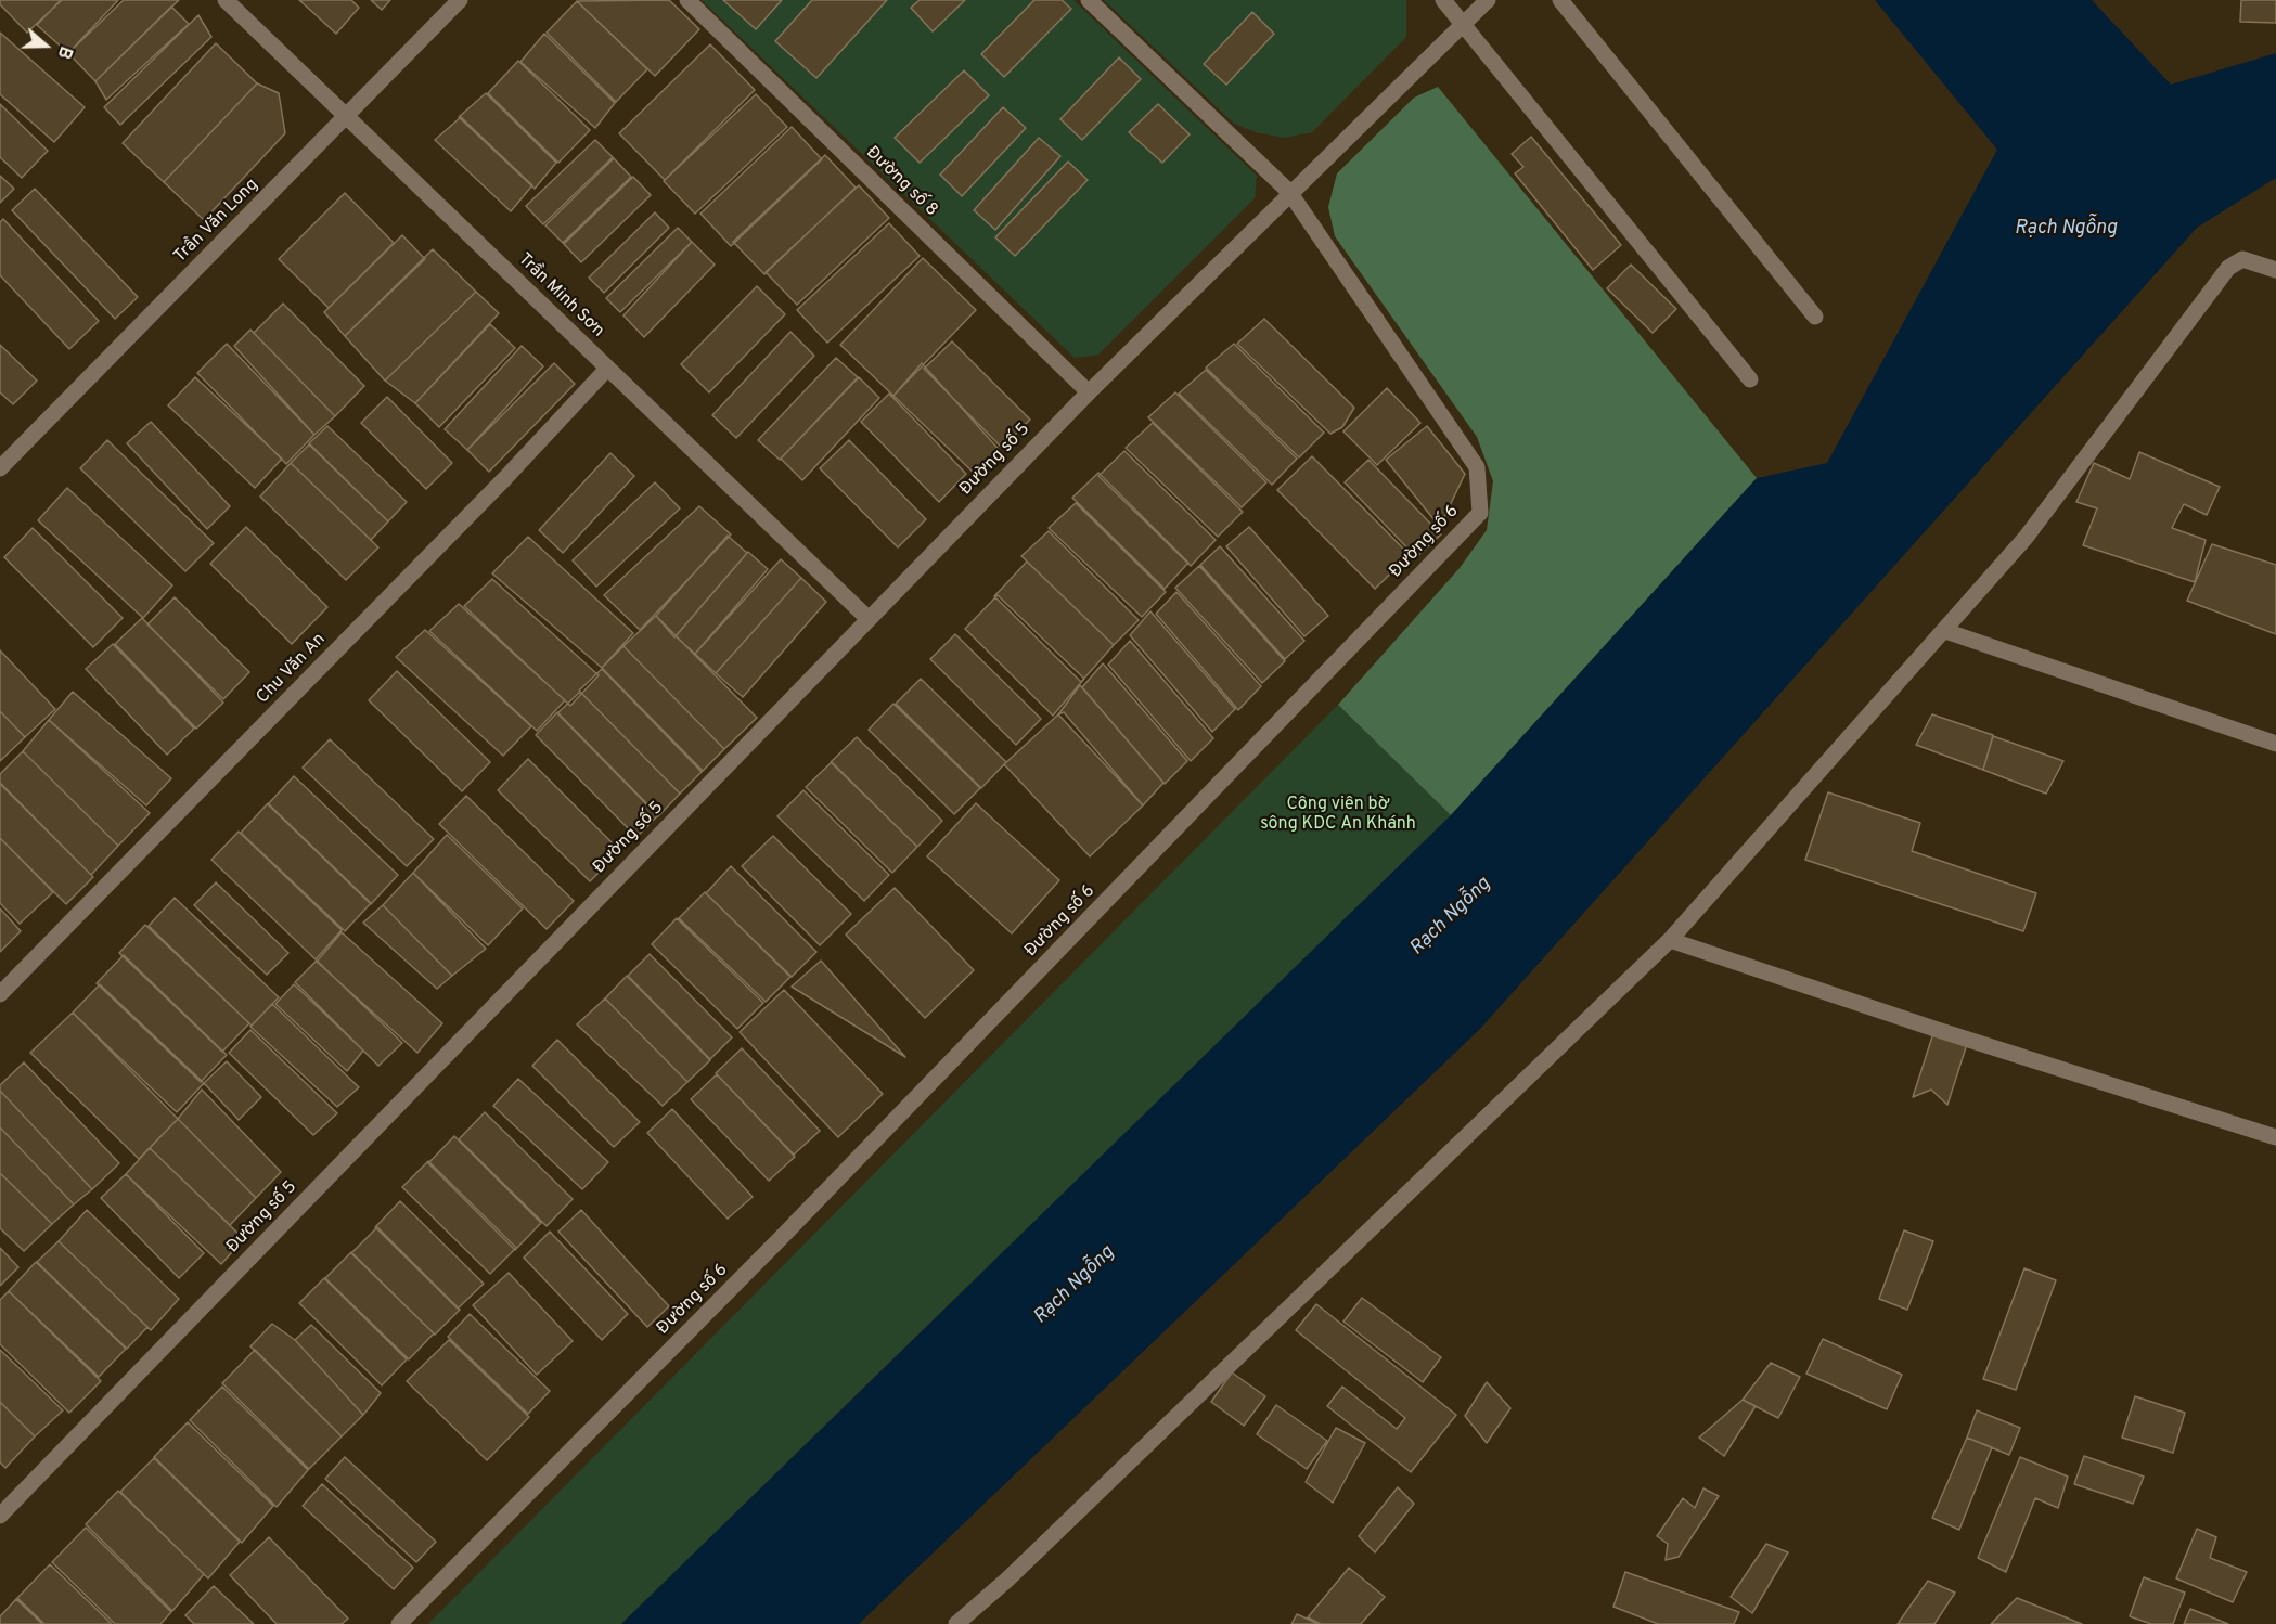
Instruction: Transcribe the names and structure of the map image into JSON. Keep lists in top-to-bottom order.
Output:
{
  "streets": {
    "street": [
      "Đường số 8",
      "Trần Văn Long",
      "Trần Minh Sơn",
      "Đường số 5",
      "Đường số 6",
      "Chu Văn An"
    ]
  },
  "crossings": [
    ["Đường số 8", "Đường số 5"],
    ["Trần Văn Long", "Trần Minh Sơn"],
    ["Trần Minh Sơn", "Đường số 5"],
    ["Trần Minh Sơn", "Chu Văn An"],
    ["Đường số 5", "Đường số 6"]
  ],
  "water": ["Rạch Ngỗng"],
  "parks": ["Công viên bờ sông KDC An Khánh"],
  "north": "right"
}
